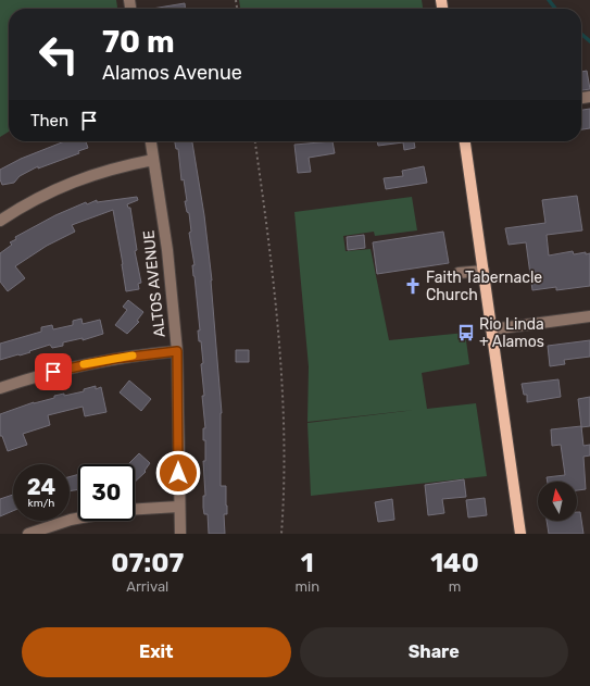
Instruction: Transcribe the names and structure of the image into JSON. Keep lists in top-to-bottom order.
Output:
{
  "streets": {
    "street": ["ALTOS AVENUE"]
  },
  "places": {
    "church": ["Faith Tabernacle Church"],
    "bus stop": ["Rio Linda + Alamos"]
  },
  "north": "top",
  "page": {
    "turn": ["70 m", "Alamos Avenue"],
    "then": "Then",
    "speed": "24 km/h",
    "limit": "30",
    "eta": [
      "07:07",
      "Arrival",
      "1",
      "min",
      "140",
      "m"
    ],
    "buttons": ["Exit", "Share"]
  }
}
